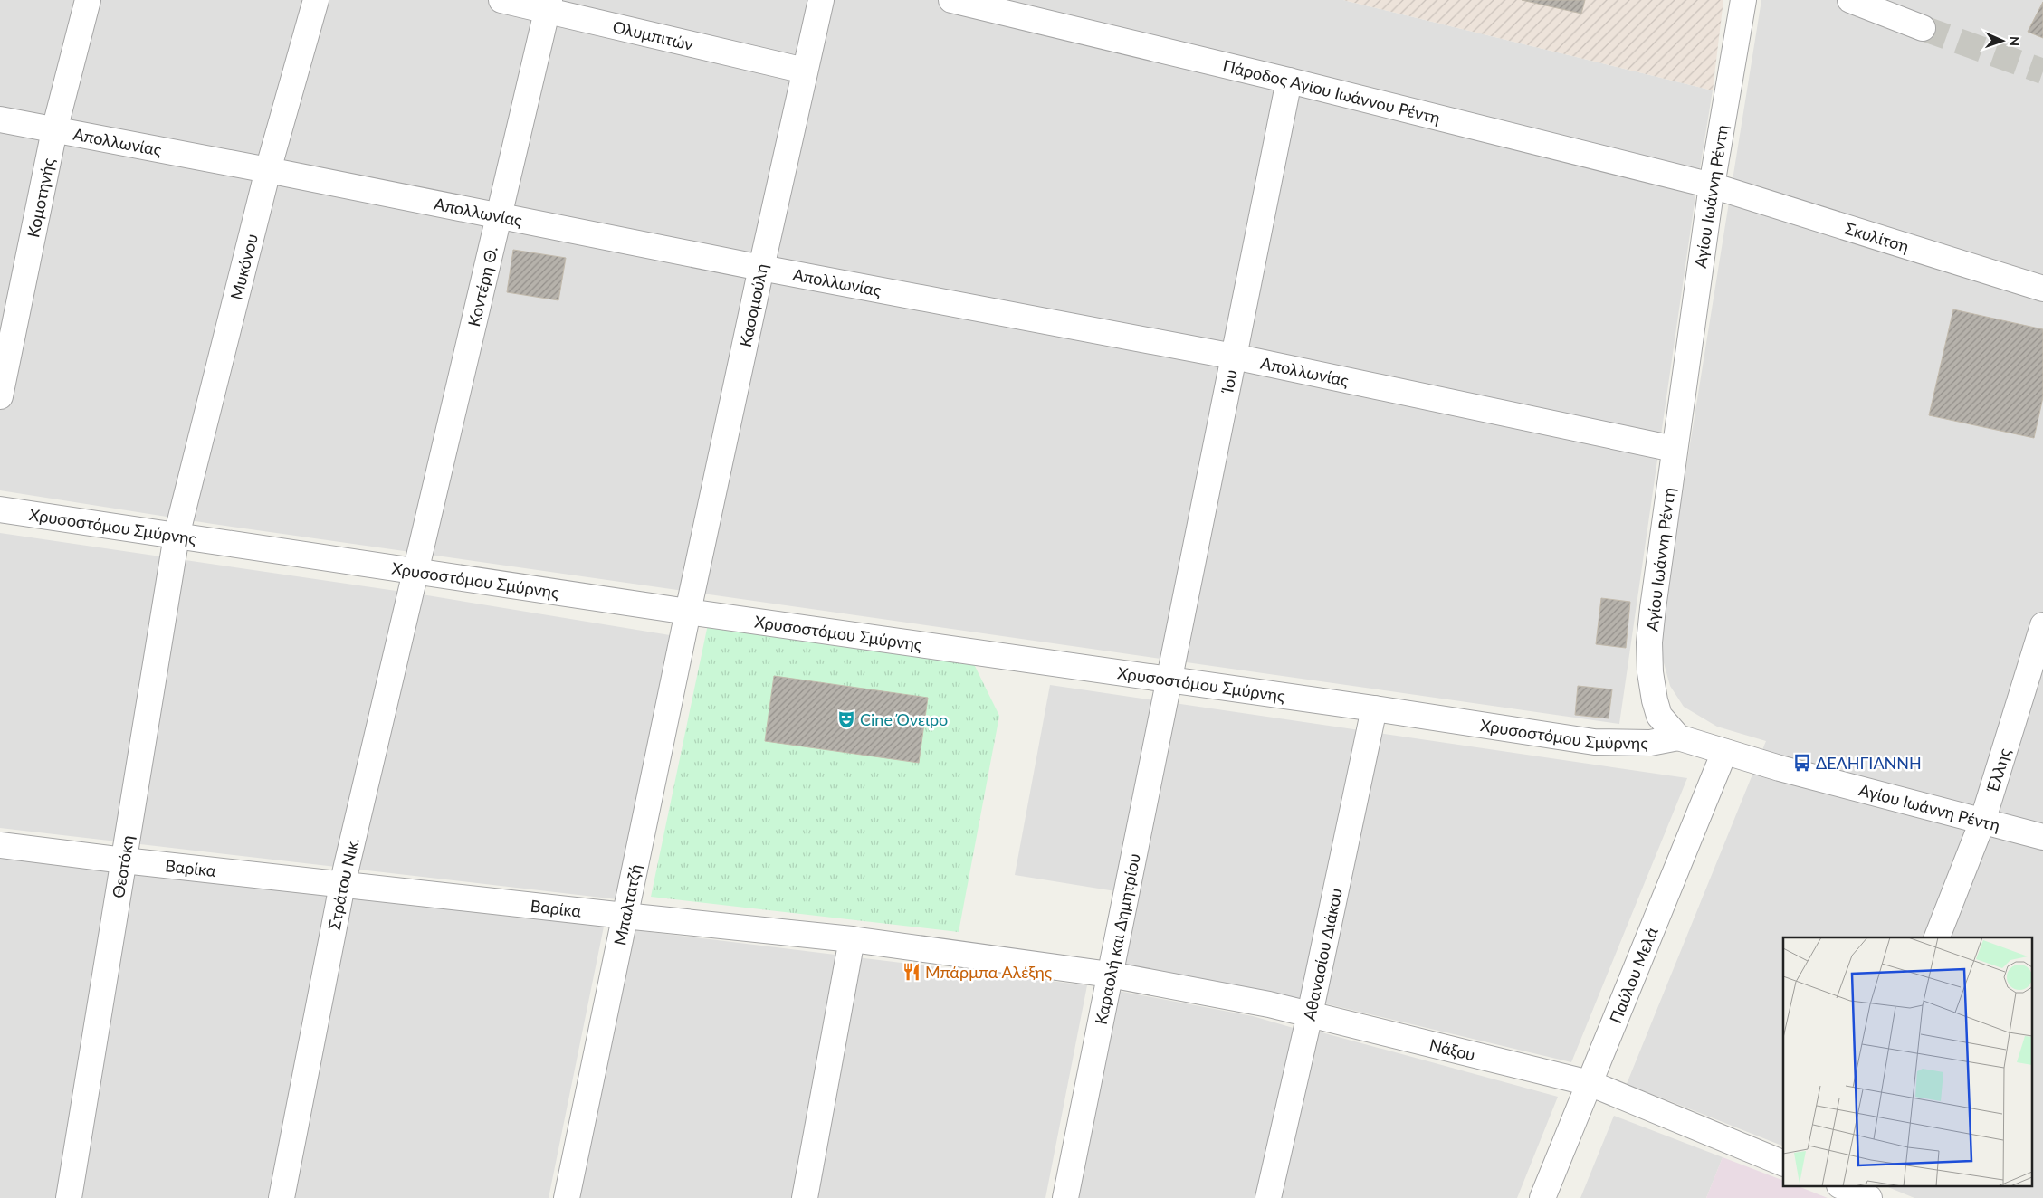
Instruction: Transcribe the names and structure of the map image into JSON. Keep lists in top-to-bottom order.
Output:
{
  "streets": {
    "street": [
      "Ολυμπιτών",
      "Πάροδος Αγίου Ιωάννου Ρέντη",
      "Απολλωνίας",
      "Αγίου Ιωάννη Ρέντη",
      "Κομοτηνής",
      "Σκυλίτση",
      "Μυκόνου",
      "Κοντέρη Θ.",
      "Κασομούλη",
      "Ίου",
      "Χρυσοστόμου Σμύρνης",
      "Έλλης",
      "Θεοτόκη",
      "Βαρίκα",
      "Στράτου Νικ.",
      "Μπαλτατζή",
      "Καραολή και Δημητρίου",
      "Αθανασίου Διάκου",
      "Παύλου Μελά",
      "Νάξου"
    ]
  },
  "crossings": [
    ["Ολυμπιτών", "Κοντέρη Θ."],
    ["Ολυμπιτών", "Κασομούλη"],
    ["Πάροδος Αγίου Ιωάννου Ρέντη", "Αγίου Ιωάννη Ρέντη"],
    ["Πάροδος Αγίου Ιωάννου Ρέντη", "Σκυλίτση"],
    ["Πάροδος Αγίου Ιωάννου Ρέντη", "Ίου"],
    ["Απολλωνίας", "Αγίου Ιωάννη Ρέντη"],
    ["Απολλωνίας", "Κομοτηνής"],
    ["Απολλωνίας", "Μυκόνου"],
    ["Απολλωνίας", "Κοντέρη Θ."],
    ["Απολλωνίας", "Κασομούλη"],
    ["Απολλωνίας", "Ίου"],
    ["Αγίου Ιωάννη Ρέντη", "Σκυλίτση"],
    ["Αγίου Ιωάννη Ρέντη", "Χρυσοστόμου Σμύρνης"],
    ["Αγίου Ιωάννη Ρέντη", "Έλλης"],
    ["Αγίου Ιωάννη Ρέντη", "Παύλου Μελά"],
    ["Μυκόνου", "Χρυσοστόμου Σμύρνης"],
    ["Μυκόνου", "Θεοτόκη"],
    ["Κοντέρη Θ.", "Χρυσοστόμου Σμύρνης"],
    ["Κοντέρη Θ.", "Στράτου Νικ."],
    ["Κασομούλη", "Χρυσοστόμου Σμύρνης"],
    ["Κασομούλη", "Μπαλτατζή"],
    ["Ίου", "Χρυσοστόμου Σμύρνης"],
    ["Ίου", "Καραολή και Δημητρίου"],
    ["Χρυσοστόμου Σμύρνης", "Θεοτόκη"],
    ["Χρυσοστόμου Σμύρνης", "Στράτου Νικ."],
    ["Χρυσοστόμου Σμύρνης", "Μπαλτατζή"],
    ["Χρυσοστόμου Σμύρνης", "Καραολή και Δημητρίου"],
    ["Χρυσοστόμου Σμύρνης", "Αθανασίου Διάκου"],
    ["Θεοτόκη", "Βαρίκα"],
    ["Βαρίκα", "Στράτου Νικ."],
    ["Βαρίκα", "Μπαλτατζή"],
    ["Βαρίκα", "Καραολή και Δημητρίου"],
    ["Βαρίκα", "Νάξου"],
    ["Καραολή και Δημητρίου", "Νάξου"],
    ["Αθανασίου Διάκου", "Νάξου"],
    ["Παύλου Μελά", "Νάξου"]
  ],
  "places": {
    "theatre": ["Cine Όνειρο"],
    "bus stop": ["ΔΕΛΗΓΙΑΝΝΗ"],
    "restaurant": ["Μπάρμπα Αλέξης"]
  },
  "north": "right"
}
